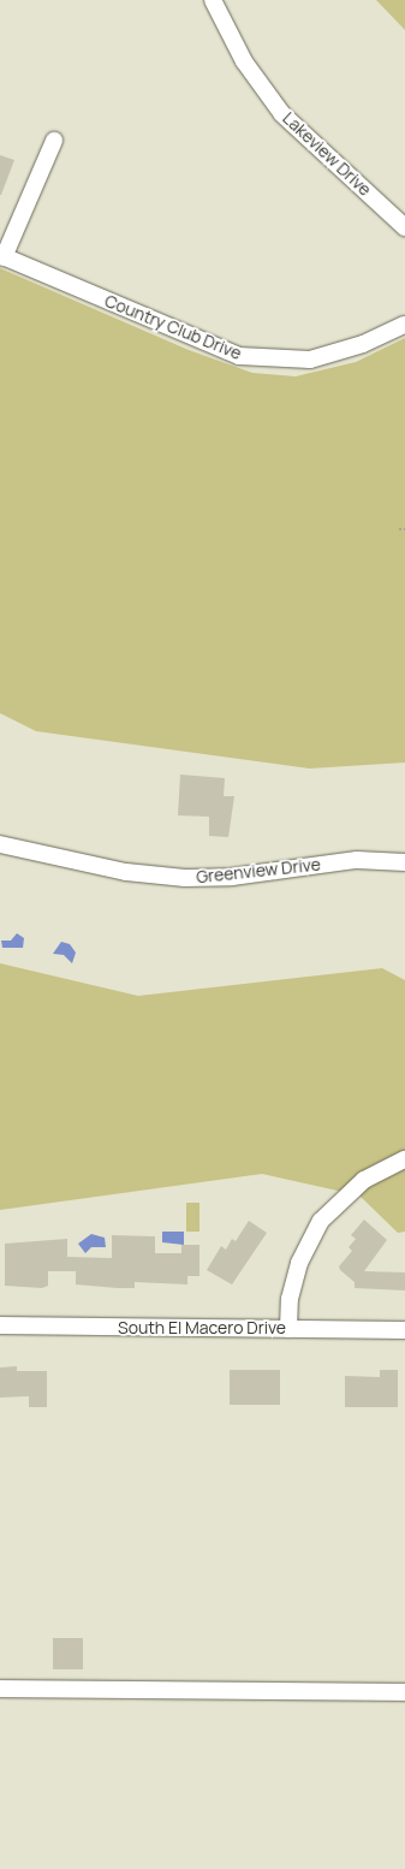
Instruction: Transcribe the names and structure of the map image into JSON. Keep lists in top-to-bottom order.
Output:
{
  "streets": {
    "street": [
      "Lakeview Drive",
      "Country Club Drive",
      "Greenview Drive",
      "South El Macero Drive"
    ]
  }
}
